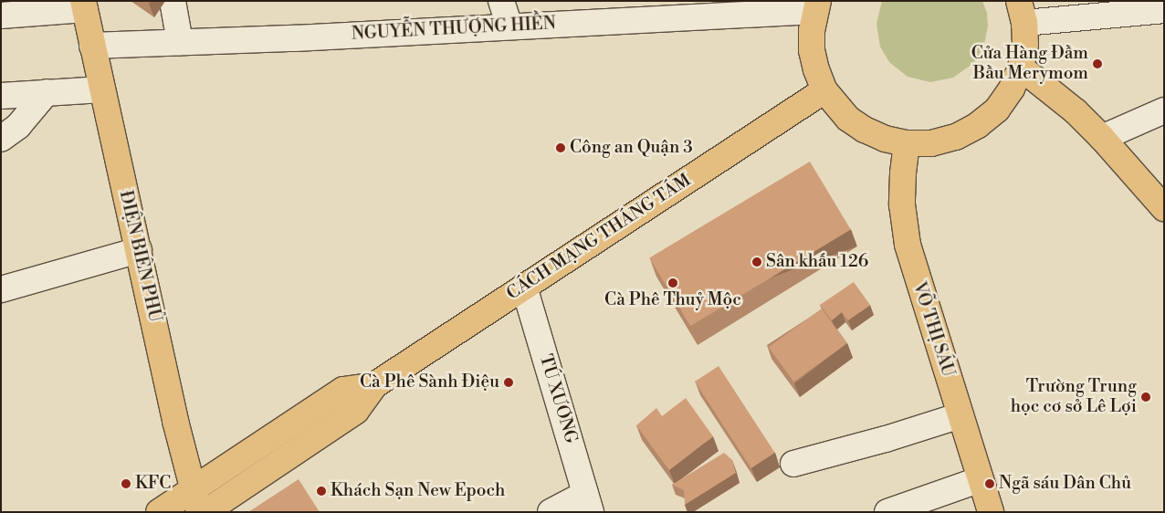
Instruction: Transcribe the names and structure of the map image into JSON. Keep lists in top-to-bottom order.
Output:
{
  "streets": {
    "main road": ["CÁCH MẠNG THÁNG TÁM", "ĐIỆN BIÊN PHỦ", "VÕ THỊ SÁU"],
    "street": ["NGUYỄN THƯỢNG HIỀN", "TÚ XƯƠNG"]
  },
  "crossings": [
    ["NGUYỄN THƯỢNG HIỀN", "ĐIỆN BIÊN PHỦ"],
    ["CÁCH MẠNG THÁNG TÁM", "ĐIỆN BIÊN PHỦ"],
    ["CÁCH MẠNG THÁNG TÁM", "TÚ XƯƠNG"]
  ],
  "places": [
    "Cửa Hàng Đầm Bầu Merymom",
    "Công an Quận 3",
    "Sân khấu 126",
    "Cà Phê Thuỷ Mộc",
    "Cà Phê Sành Điệu",
    "Trường Trung học cơ sở Lê Lợi",
    "KFC",
    "Ngã sáu Dân Chủ",
    "Khách Sạn New Epoch"
  ]
}
